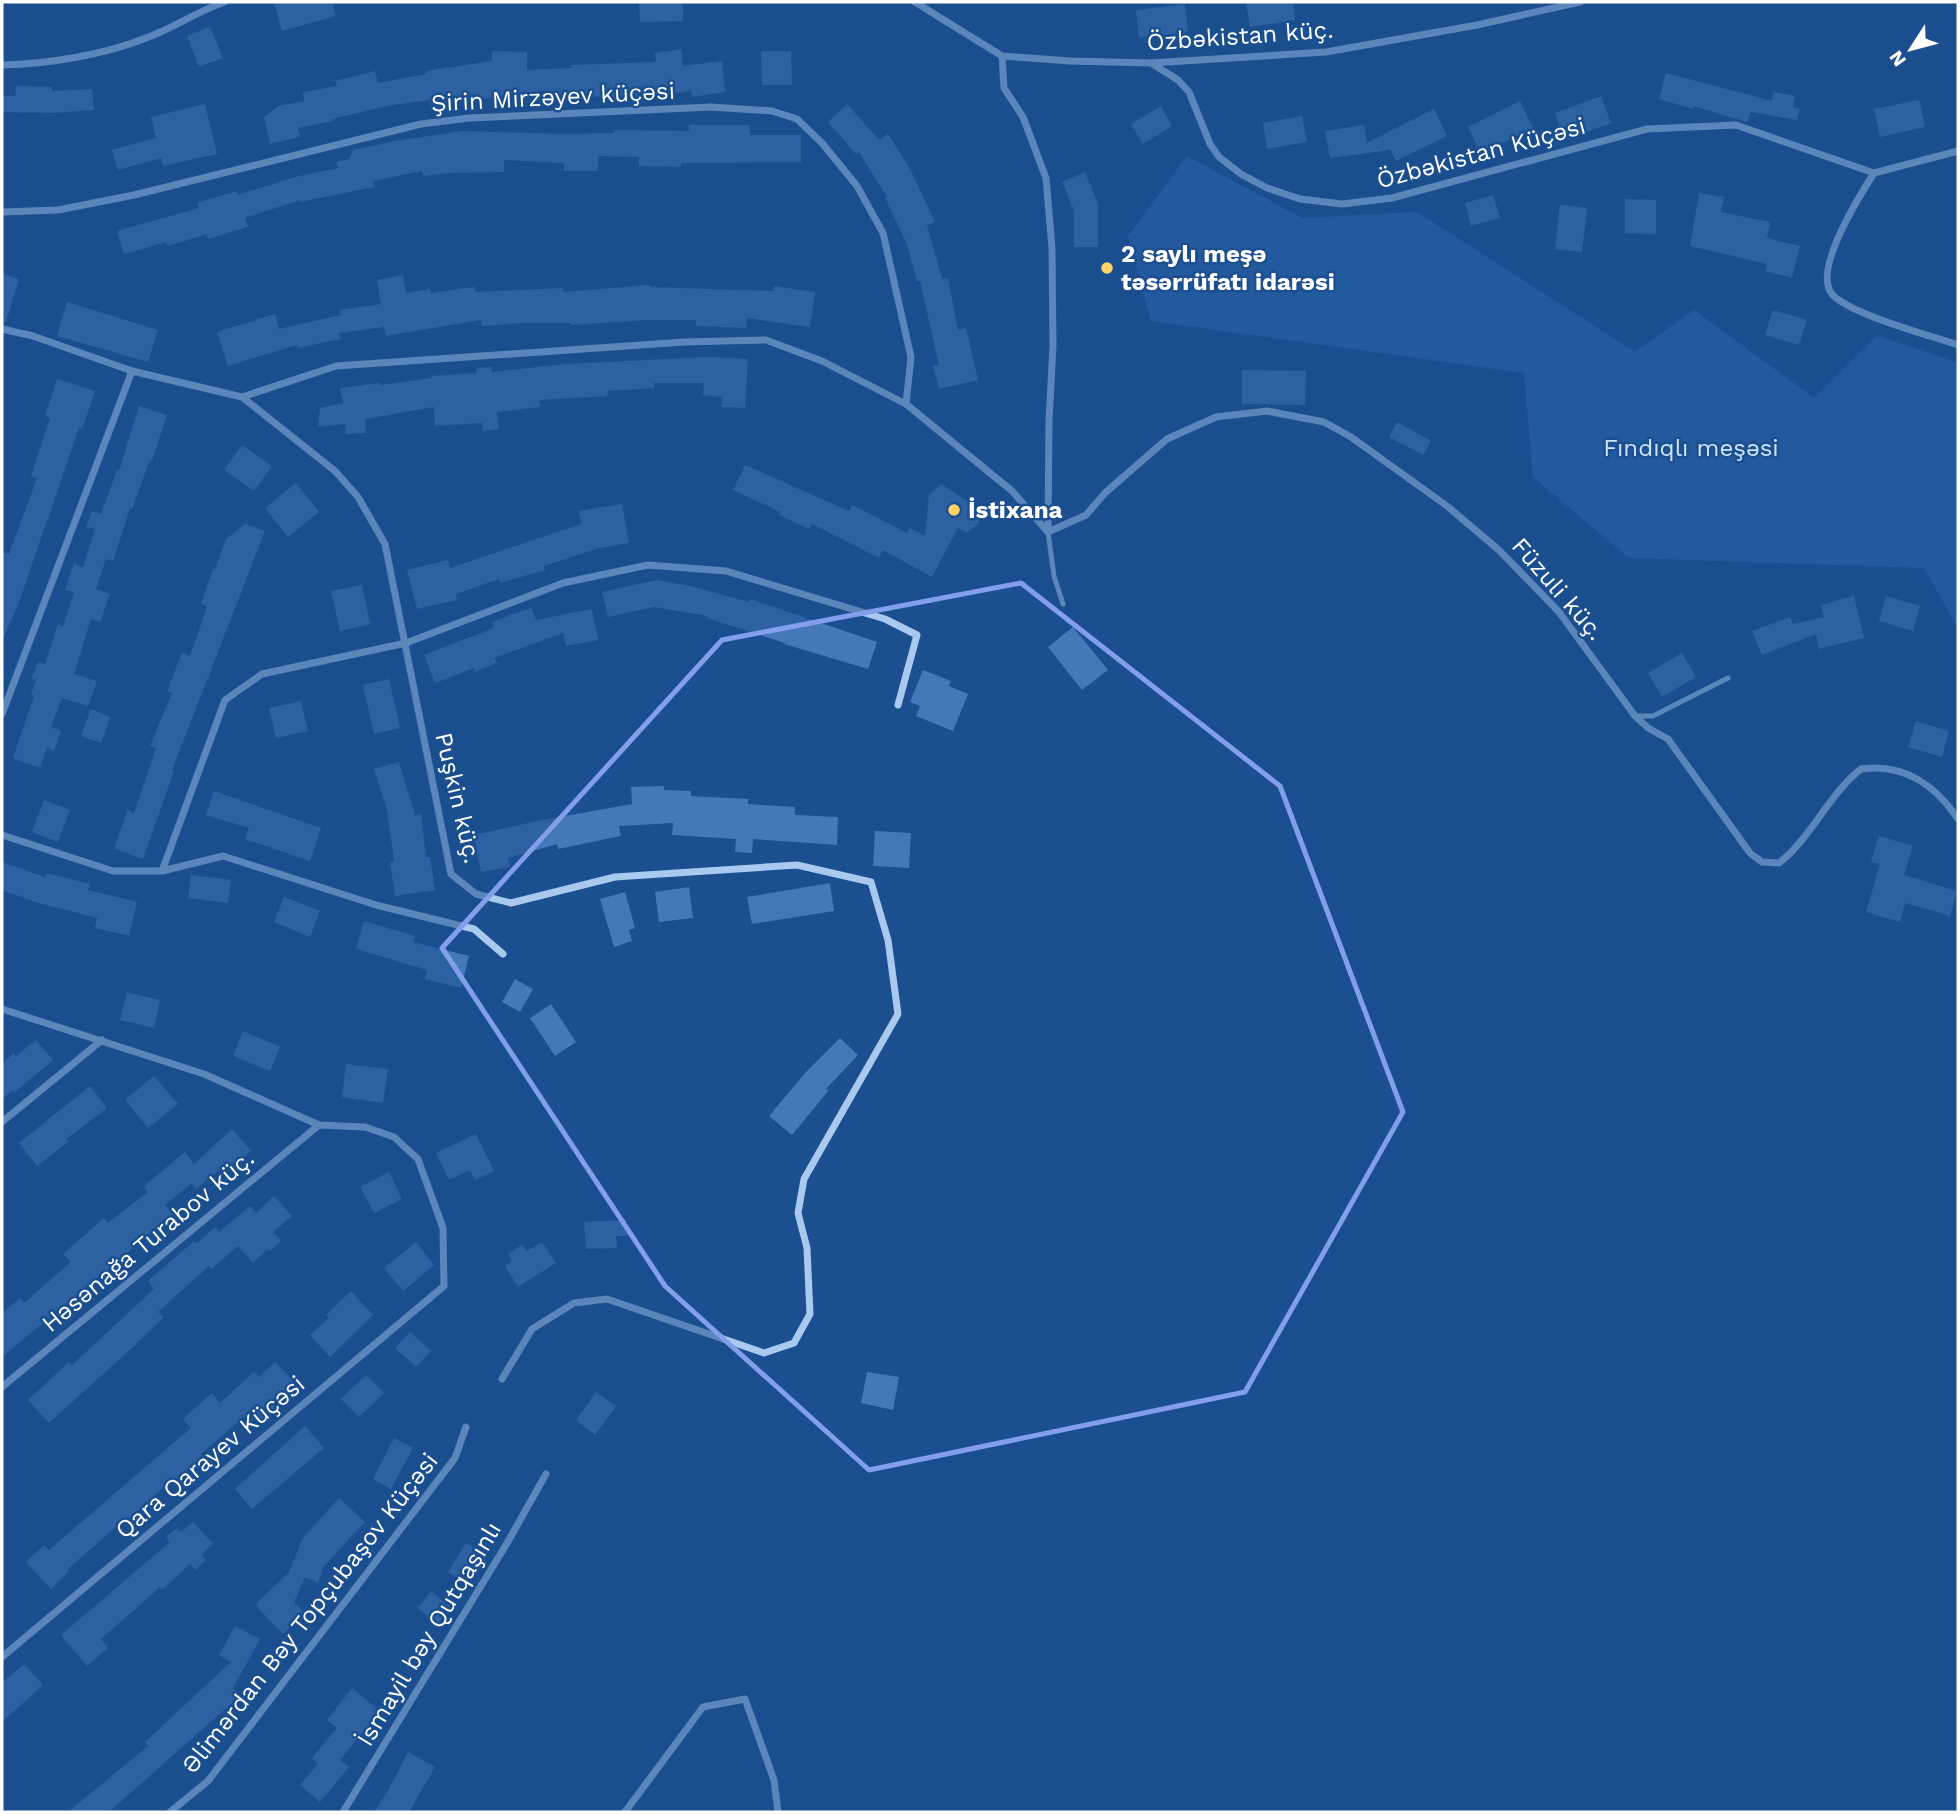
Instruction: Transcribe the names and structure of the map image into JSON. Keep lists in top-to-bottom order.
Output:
{
  "streets": {
    "street": [
      "Özbəkistan küç.",
      "Şirin Mirzəyev küçəsi",
      "Özbəkistan Küçəsi",
      "Füzuli küç.",
      "Puşkin küç.",
      "Həsənağa Turabov küç.",
      "Qara Qarayev Küçəsi",
      "Əlimərdan Bəy Topçubaşov Küçəsi",
      "İsmayil bəy Qutqaşınlı"
    ]
  },
  "crossings": [
    ["Özbəkistan küç.", "Özbəkistan Küçəsi"],
    ["Həsənağa Turabov küç.", "Qara Qarayev Küçəsi"]
  ],
  "parks": ["Fındıqlı meşəsi"],
  "places": ["2 saylı meşə təsərrüfatı idarəsi", "İstixana"],
  "north": "bottom left"
}
